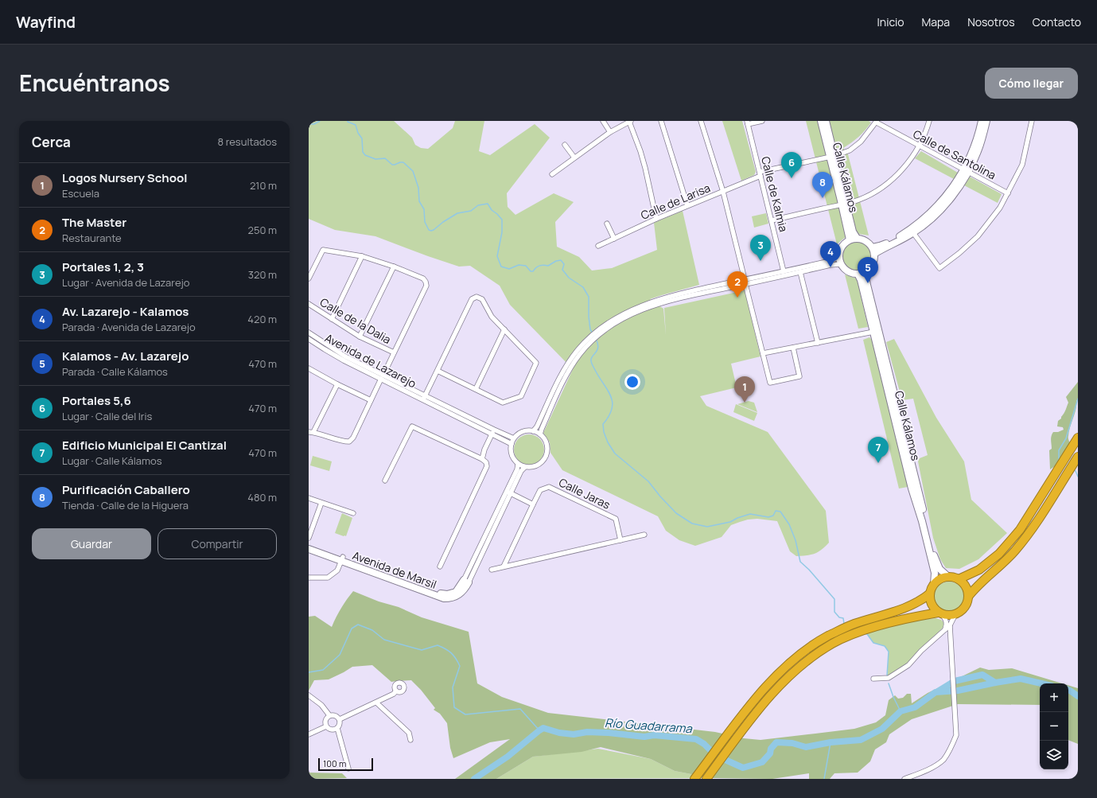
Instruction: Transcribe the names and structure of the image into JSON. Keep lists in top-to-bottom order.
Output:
{
  "streets": {
    "main road": ["Calle Kálamos", "Avenida de Marsil"],
    "street": [
      "Calle de Santolina",
      "Calle de Kalmia",
      "Calle de Larisa",
      "Calle de la Dalia",
      "Avenida de Lazarejo",
      "Calle Jaras"
    ]
  },
  "crossings": [
    ["Calle de Santolina", "Calle de Larisa"],
    ["Calle Kálamos", "Calle de Larisa"],
    ["Calle de Kalmia", "Calle de Larisa"],
    ["Calle de la Dalia", "Avenida de Lazarejo"]
  ],
  "water": ["Río Guadarrama"],
  "scale_bar": "100 m",
  "page": {
    "header": "Wayfind",
    "nav": [
      "Inicio",
      "Mapa",
      "Nosotros",
      "Contacto"
    ],
    "title": "Encuéntranos",
    "buttons": [
      "Cómo llegar",
      ["Guardar", "Compartir"]
    ],
    "heading": ["Cerca", "8 resultados"],
    "pins": [
      "6",
      "8",
      "3",
      "4",
      "5",
      "2",
      "1",
      "7"
    ],
    "list": [
      {
        "mark": "1",
        "name": "Logos Nursery School",
        "note": "Escuela",
        "value": "210 m"
      },
      {
        "mark": "2",
        "name": "The Master",
        "note": "Restaurante",
        "value": "250 m"
      },
      {
        "mark": "3",
        "name": "Portales 1, 2, 3",
        "note": "Lugar · Avenida de Lazarejo",
        "value": "320 m"
      },
      {
        "mark": "4",
        "name": "Av. Lazarejo - Kalamos",
        "note": "Parada · Avenida de Lazarejo",
        "value": "420 m"
      },
      {
        "mark": "5",
        "name": "Kalamos - Av. Lazarejo",
        "note": "Parada · Calle Kálamos",
        "value": "470 m"
      },
      {
        "mark": "6",
        "name": "Portales 5,6",
        "note": "Lugar · Calle del Iris",
        "value": "470 m"
      },
      {
        "mark": "7",
        "name": "Edificio Municipal El Cantizal",
        "note": "Lugar · Calle Kálamos",
        "value": "470 m"
      },
      {
        "mark": "8",
        "name": "Purificación Caballero",
        "note": "Tienda · Calle de la Higuera",
        "value": "480 m"
      }
    ],
    "map_buttons": ["+", "−"],
    "scale": "100 m"
  }
}
